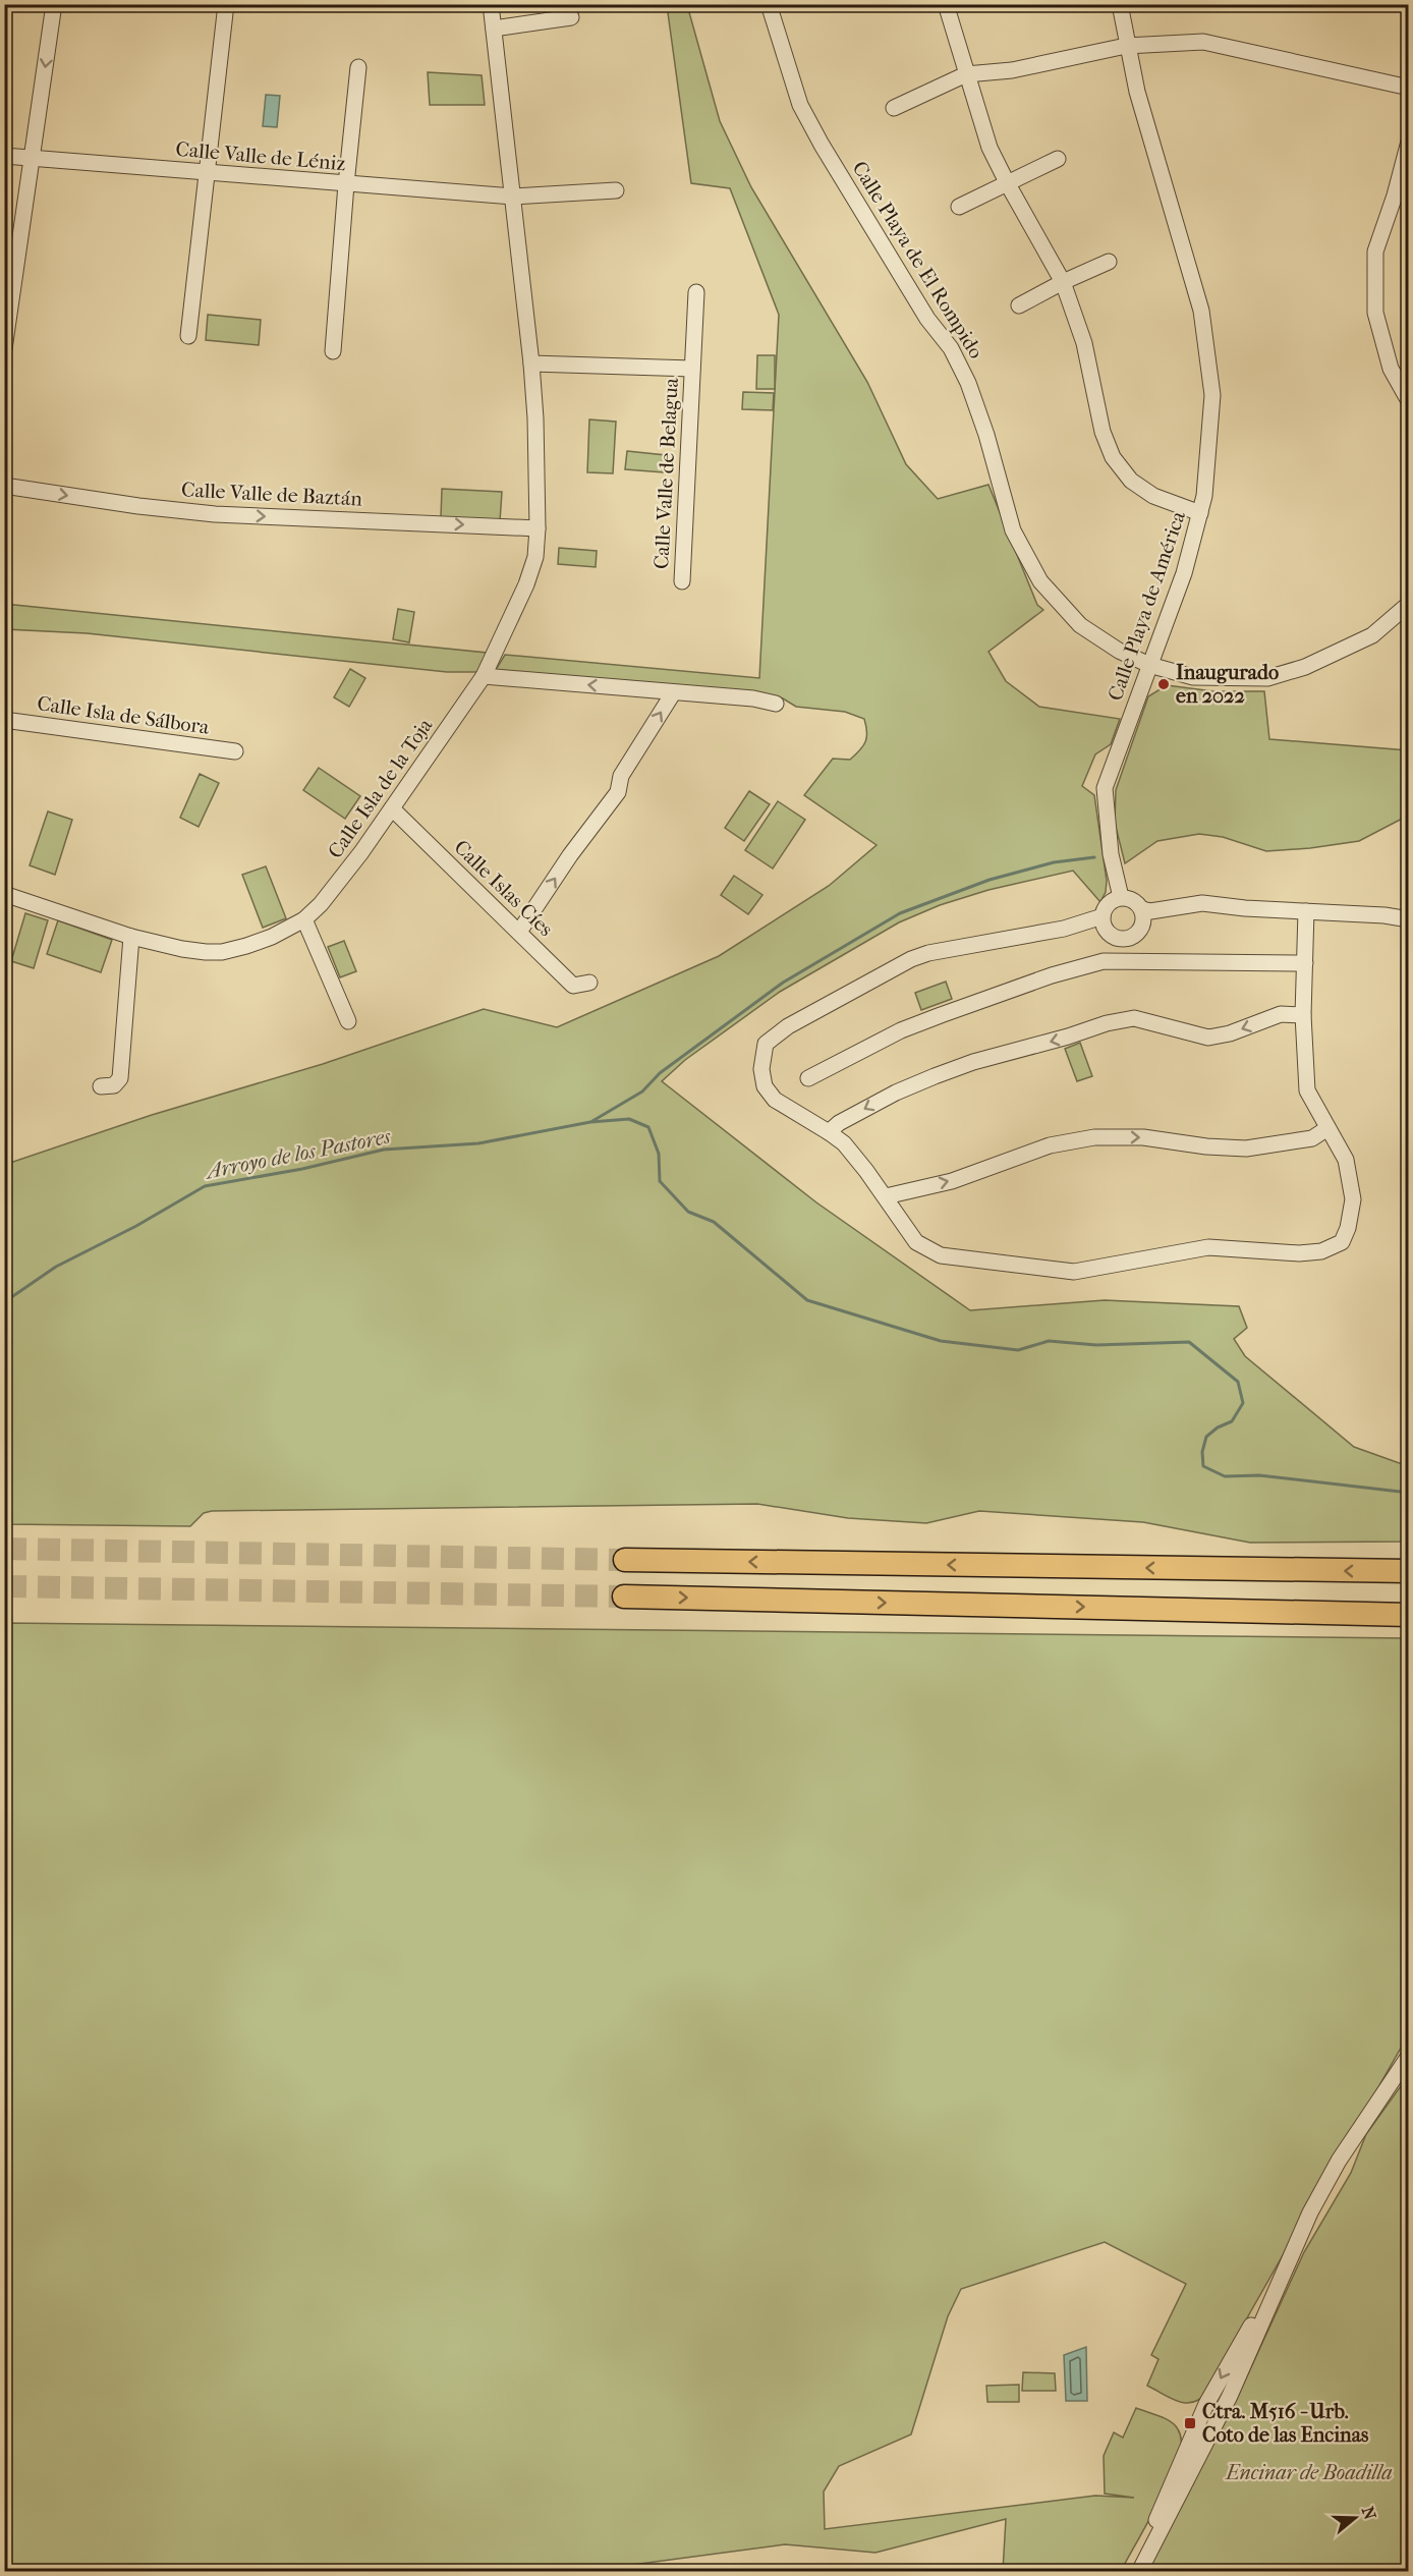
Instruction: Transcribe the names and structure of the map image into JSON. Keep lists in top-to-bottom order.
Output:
{
  "streets": {
    "street": [
      "Calle Valle de Léniz",
      "Calle Playa de El Rompido",
      "Calle Valle de Belagua",
      "Calle Valle de Baztán",
      "Calle Playa de América",
      "Calle Isla de Sálbora",
      "Calle Isla de la Toja",
      "Calle Islas Cíes"
    ]
  },
  "crossings": [
    ["Calle Playa de El Rompido", "Calle Playa de América"],
    ["Calle Isla de la Toja", "Calle Islas Cíes"]
  ],
  "one_way": ["Calle Valle de Baztán"],
  "water": ["Arroyo de los Pastores"],
  "parks": ["Encinar de Boadilla"],
  "places": {
    "other": ["Inaugurado en 2022"],
    "transit": ["Ctra. M516 - Urb. Coto de las Encinas"]
  },
  "north": "right"
}
